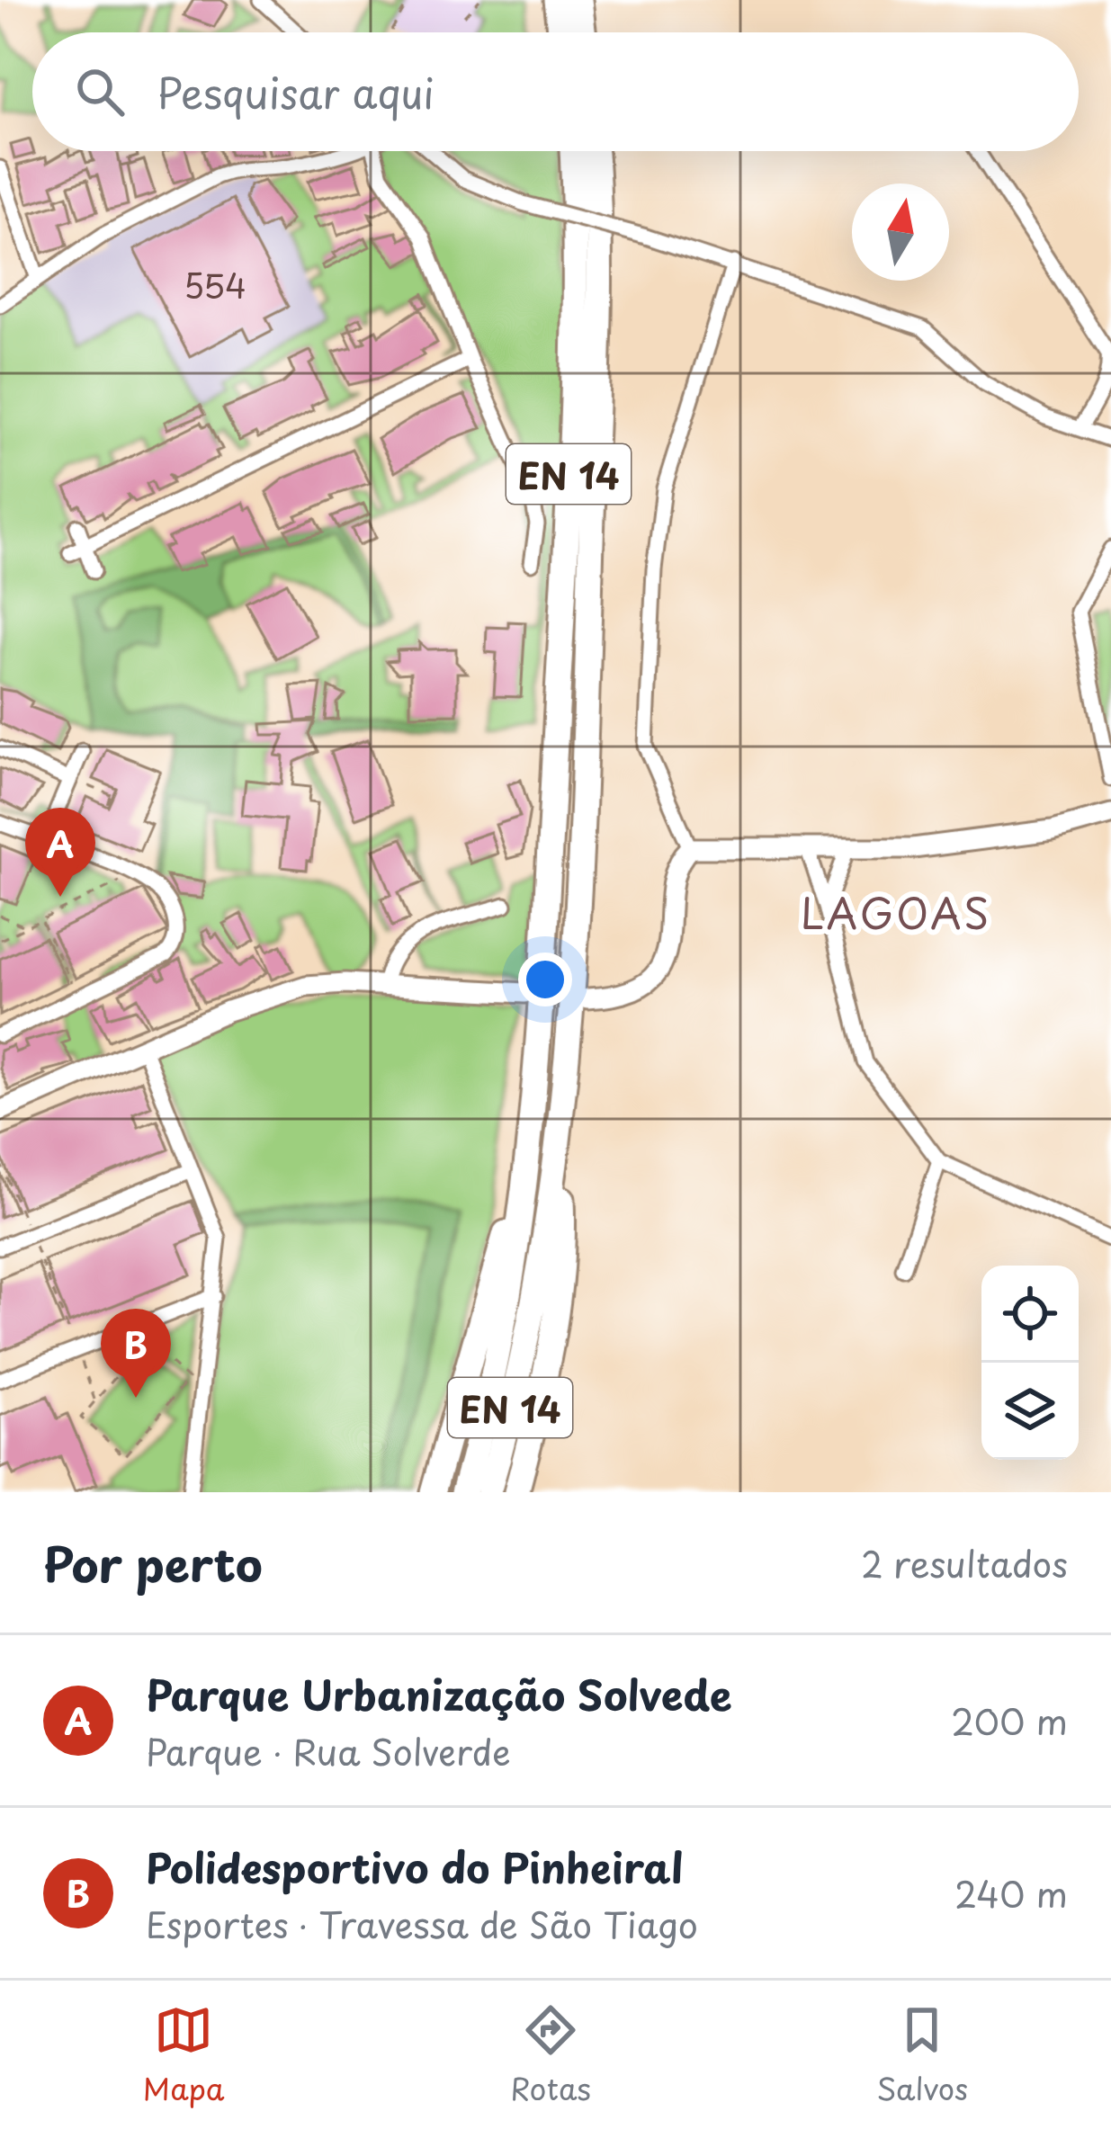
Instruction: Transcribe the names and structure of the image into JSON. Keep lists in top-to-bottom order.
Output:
{
  "streets": {
    "highway": ["EN 14"]
  },
  "districts": ["LAGOAS"],
  "house_numbers": ["554"],
  "north": "top",
  "page": {
    "search": "Pesquisar aqui",
    "pins": ["A", "B"],
    "heading": ["Por perto", "2 resultados"],
    "list": [
      {
        "mark": "A",
        "name": "Parque Urbanização Solvede",
        "note": "Parque · Rua Solverde",
        "value": "200 m"
      },
      {
        "mark": "B",
        "name": "Polidesportivo do Pinheiral",
        "note": "Esportes · Travessa de São Tiago",
        "value": "240 m"
      }
    ],
    "nav": ["Mapa", "Rotas", "Salvos"]
  }
}
